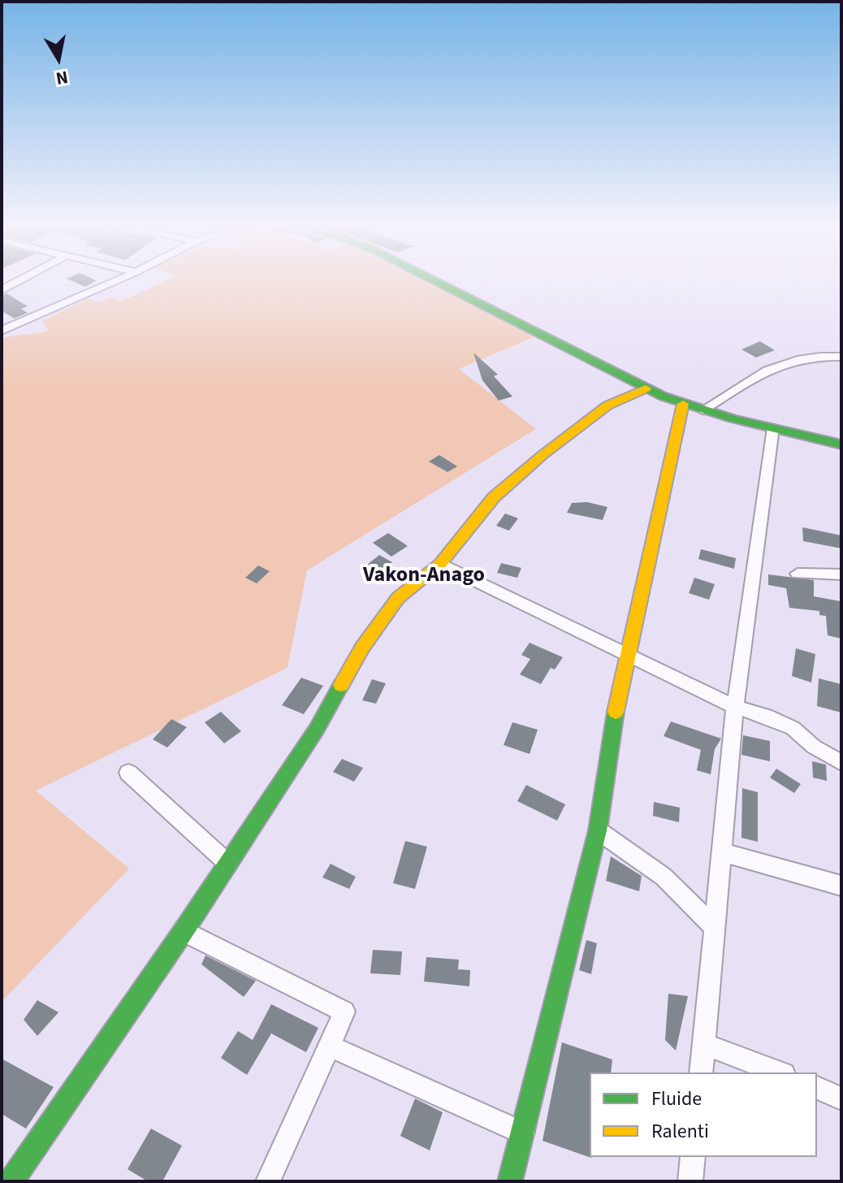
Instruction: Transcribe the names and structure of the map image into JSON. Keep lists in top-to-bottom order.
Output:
{
  "districts": ["Vakon-Anago"],
  "legend": ["Fluide", "Ralenti"],
  "north": "bottom"
}
